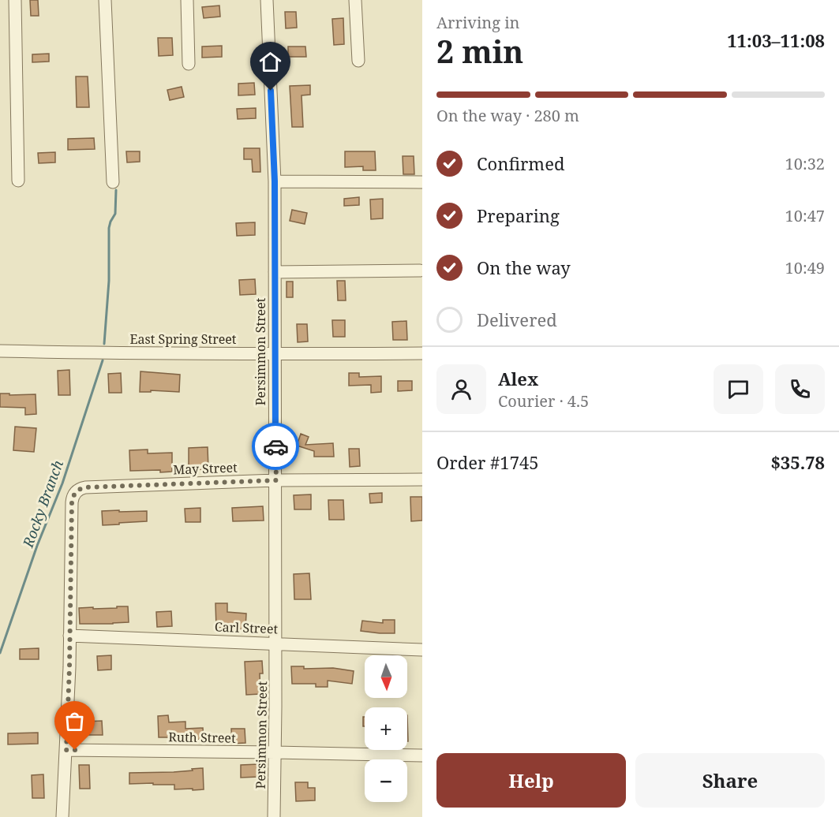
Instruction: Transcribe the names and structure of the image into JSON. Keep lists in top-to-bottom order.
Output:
{
  "streets": {
    "street": [
      "East Spring Street",
      "Persimmon Street",
      "May Street",
      "Carl Street",
      "Ruth Street"
    ]
  },
  "crossings": [
    ["East Spring Street", "Persimmon Street"],
    ["Persimmon Street", "May Street"],
    ["Persimmon Street", "Carl Street"],
    ["Persimmon Street", "Ruth Street"],
    ["May Street", "Carl Street"]
  ],
  "water": ["Rocky Branch"],
  "north": "bottom",
  "page": {
    "heading": ["2 min", "Arriving in", "11:03–11:08"],
    "panel": [
      "Alex",
      "Courier · 4.5",
      "Order #1745",
      "$35.78"
    ],
    "bar": "On the way · 280 m",
    "list": [
      ["Confirmed", "10:32"],
      ["Preparing", "10:47"],
      ["On the way", "10:49"],
      "Delivered"
    ],
    "map_buttons": ["+", "−"],
    "buttons": ["Help", "Share"]
  }
}
